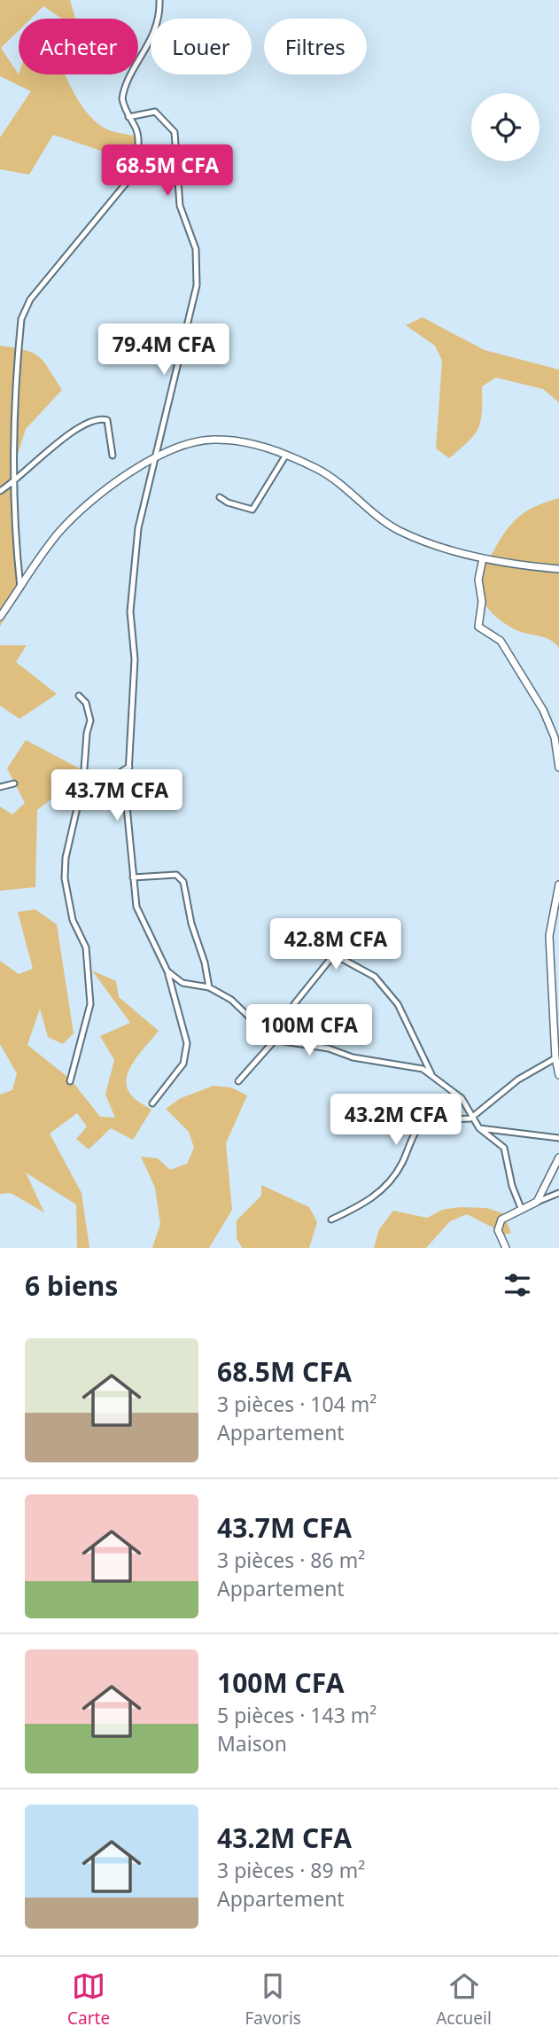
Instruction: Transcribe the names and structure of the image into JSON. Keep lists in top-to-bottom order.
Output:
{
  "page": {
    "chip": ["Acheter", "Louer", "Filtres"],
    "price": [
      "68.5M CFA",
      "79.4M CFA",
      "43.7M CFA",
      "42.8M CFA",
      "100M CFA",
      "43.2M CFA"
    ],
    "heading": "6 biens",
    "list": [
      {
        "name": "68.5M CFA",
        "note": "3 pièces · 104 m² · Appartement"
      },
      {
        "name": "43.7M CFA",
        "note": "3 pièces · 86 m² · Appartement"
      },
      {
        "name": "100M CFA",
        "note": "5 pièces · 143 m² · Maison"
      },
      {
        "name": "43.2M CFA",
        "note": "3 pièces · 89 m² · Appartement"
      }
    ],
    "tabs": ["Carte", "Favoris", "Accueil"]
  }
}
